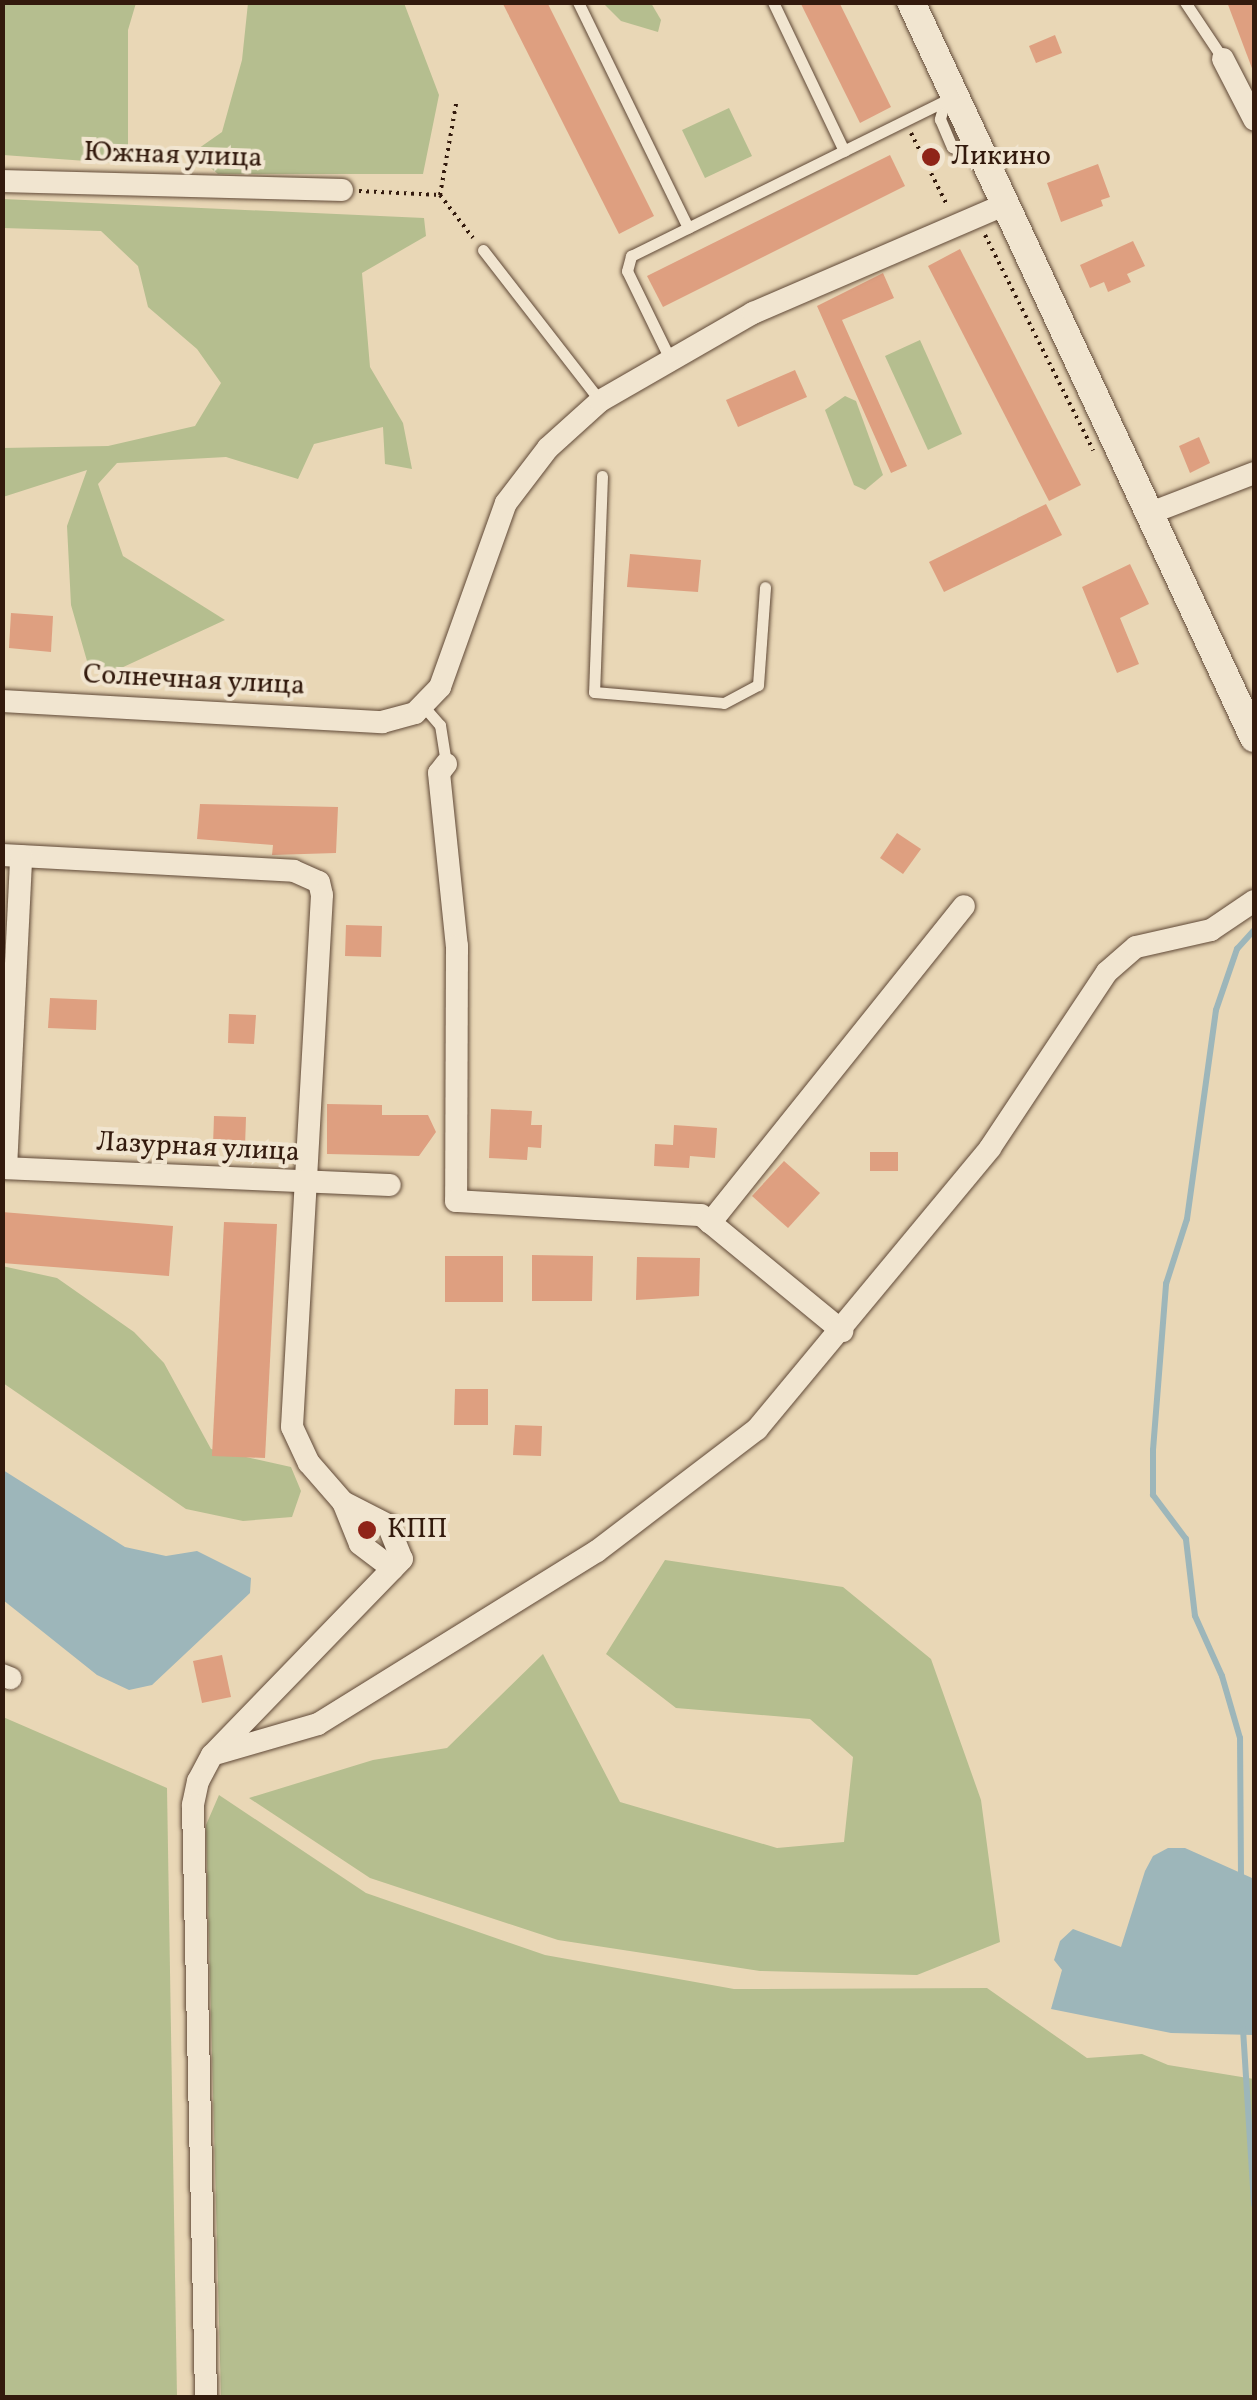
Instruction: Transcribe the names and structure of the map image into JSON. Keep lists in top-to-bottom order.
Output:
{
  "streets": {
    "street": ["Южная улица", "Солнечная улица", "Лазурная улица"]
  },
  "places": ["Ликино", "КПП"]
}
